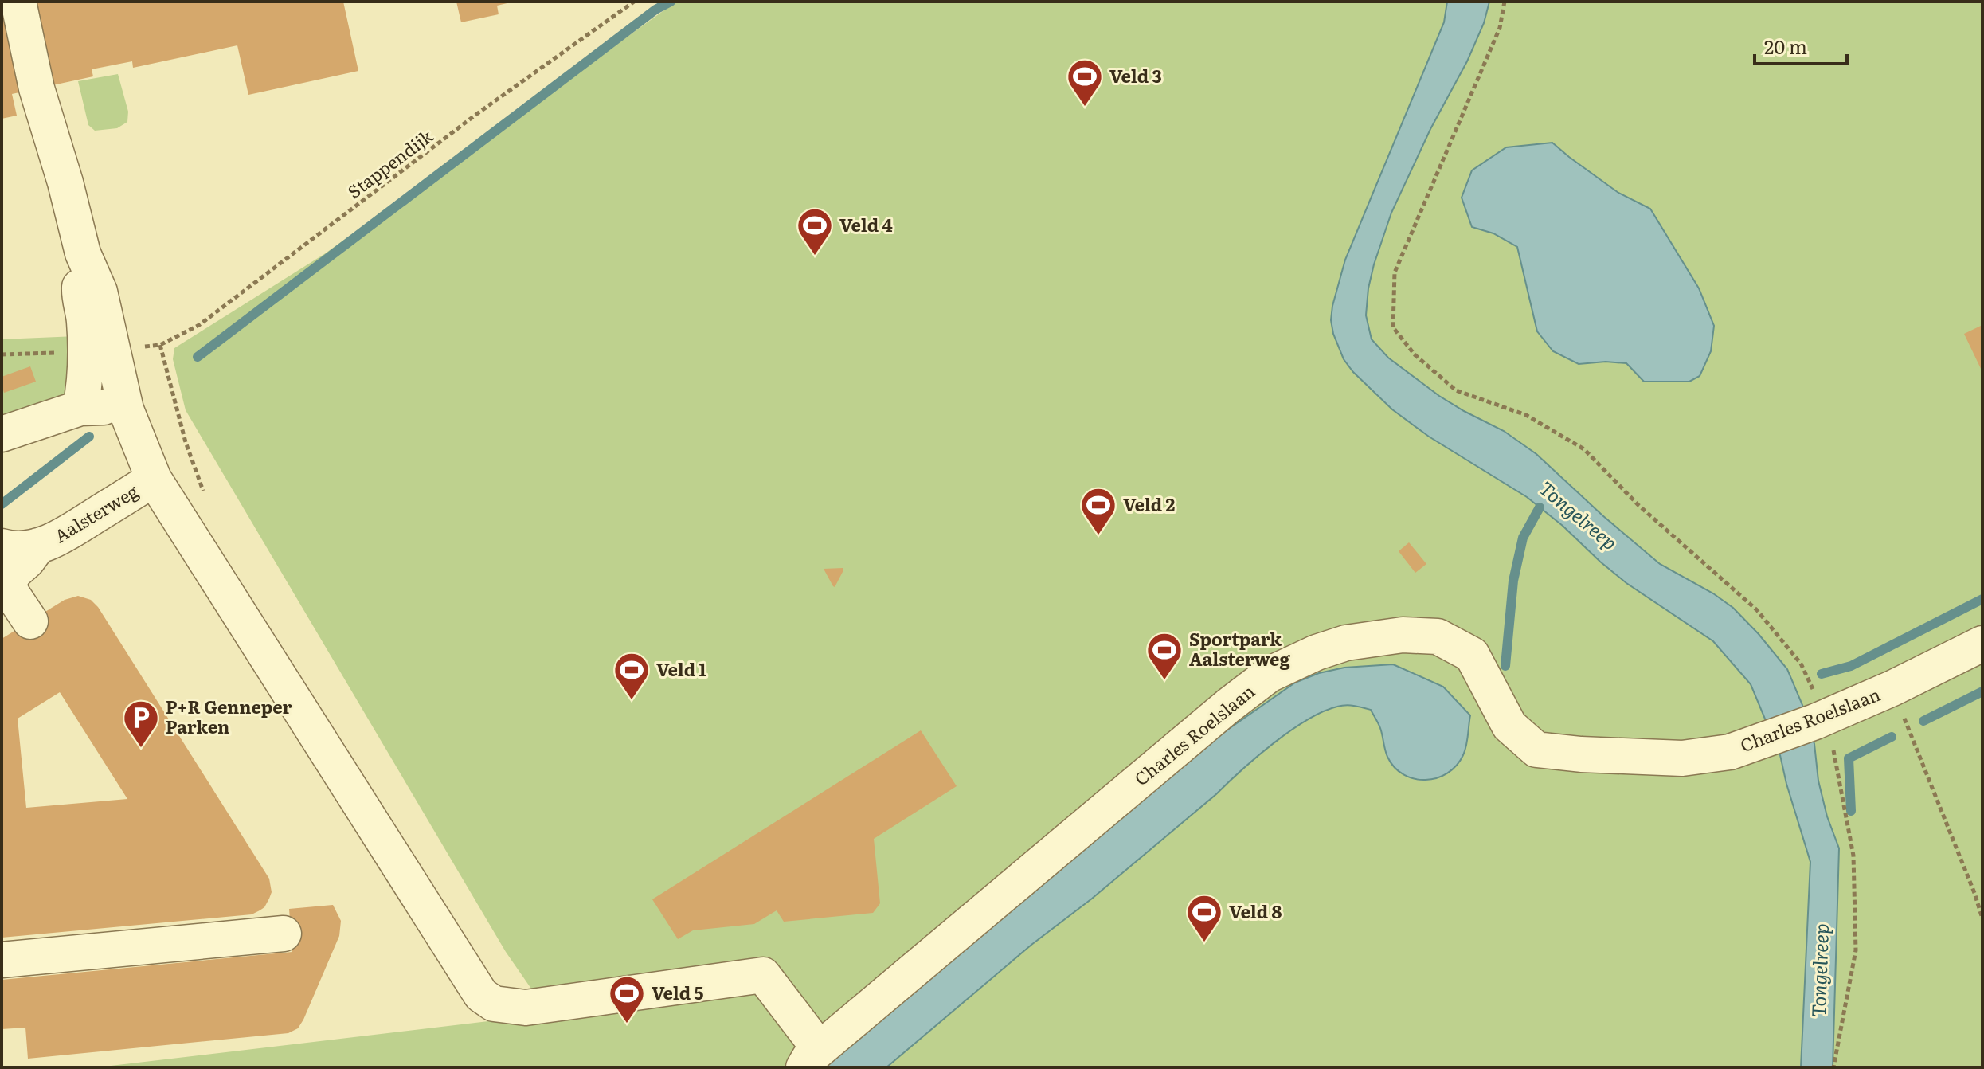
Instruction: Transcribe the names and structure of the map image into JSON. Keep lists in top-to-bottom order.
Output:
{
  "streets": {
    "street": ["Aalsterweg", "Charles Roelslaan"],
    "path": ["Stappendijk"]
  },
  "water": ["Tongelreep"],
  "places": {
    "sports": [
      "Veld 3",
      "Veld 4",
      "Veld 2",
      "Sportpark Aalsterweg",
      "Veld 1",
      "Veld 8",
      "Veld 5"
    ],
    "parking": ["P+R Genneper Parken"]
  },
  "scale_bar": "20 m"
}
